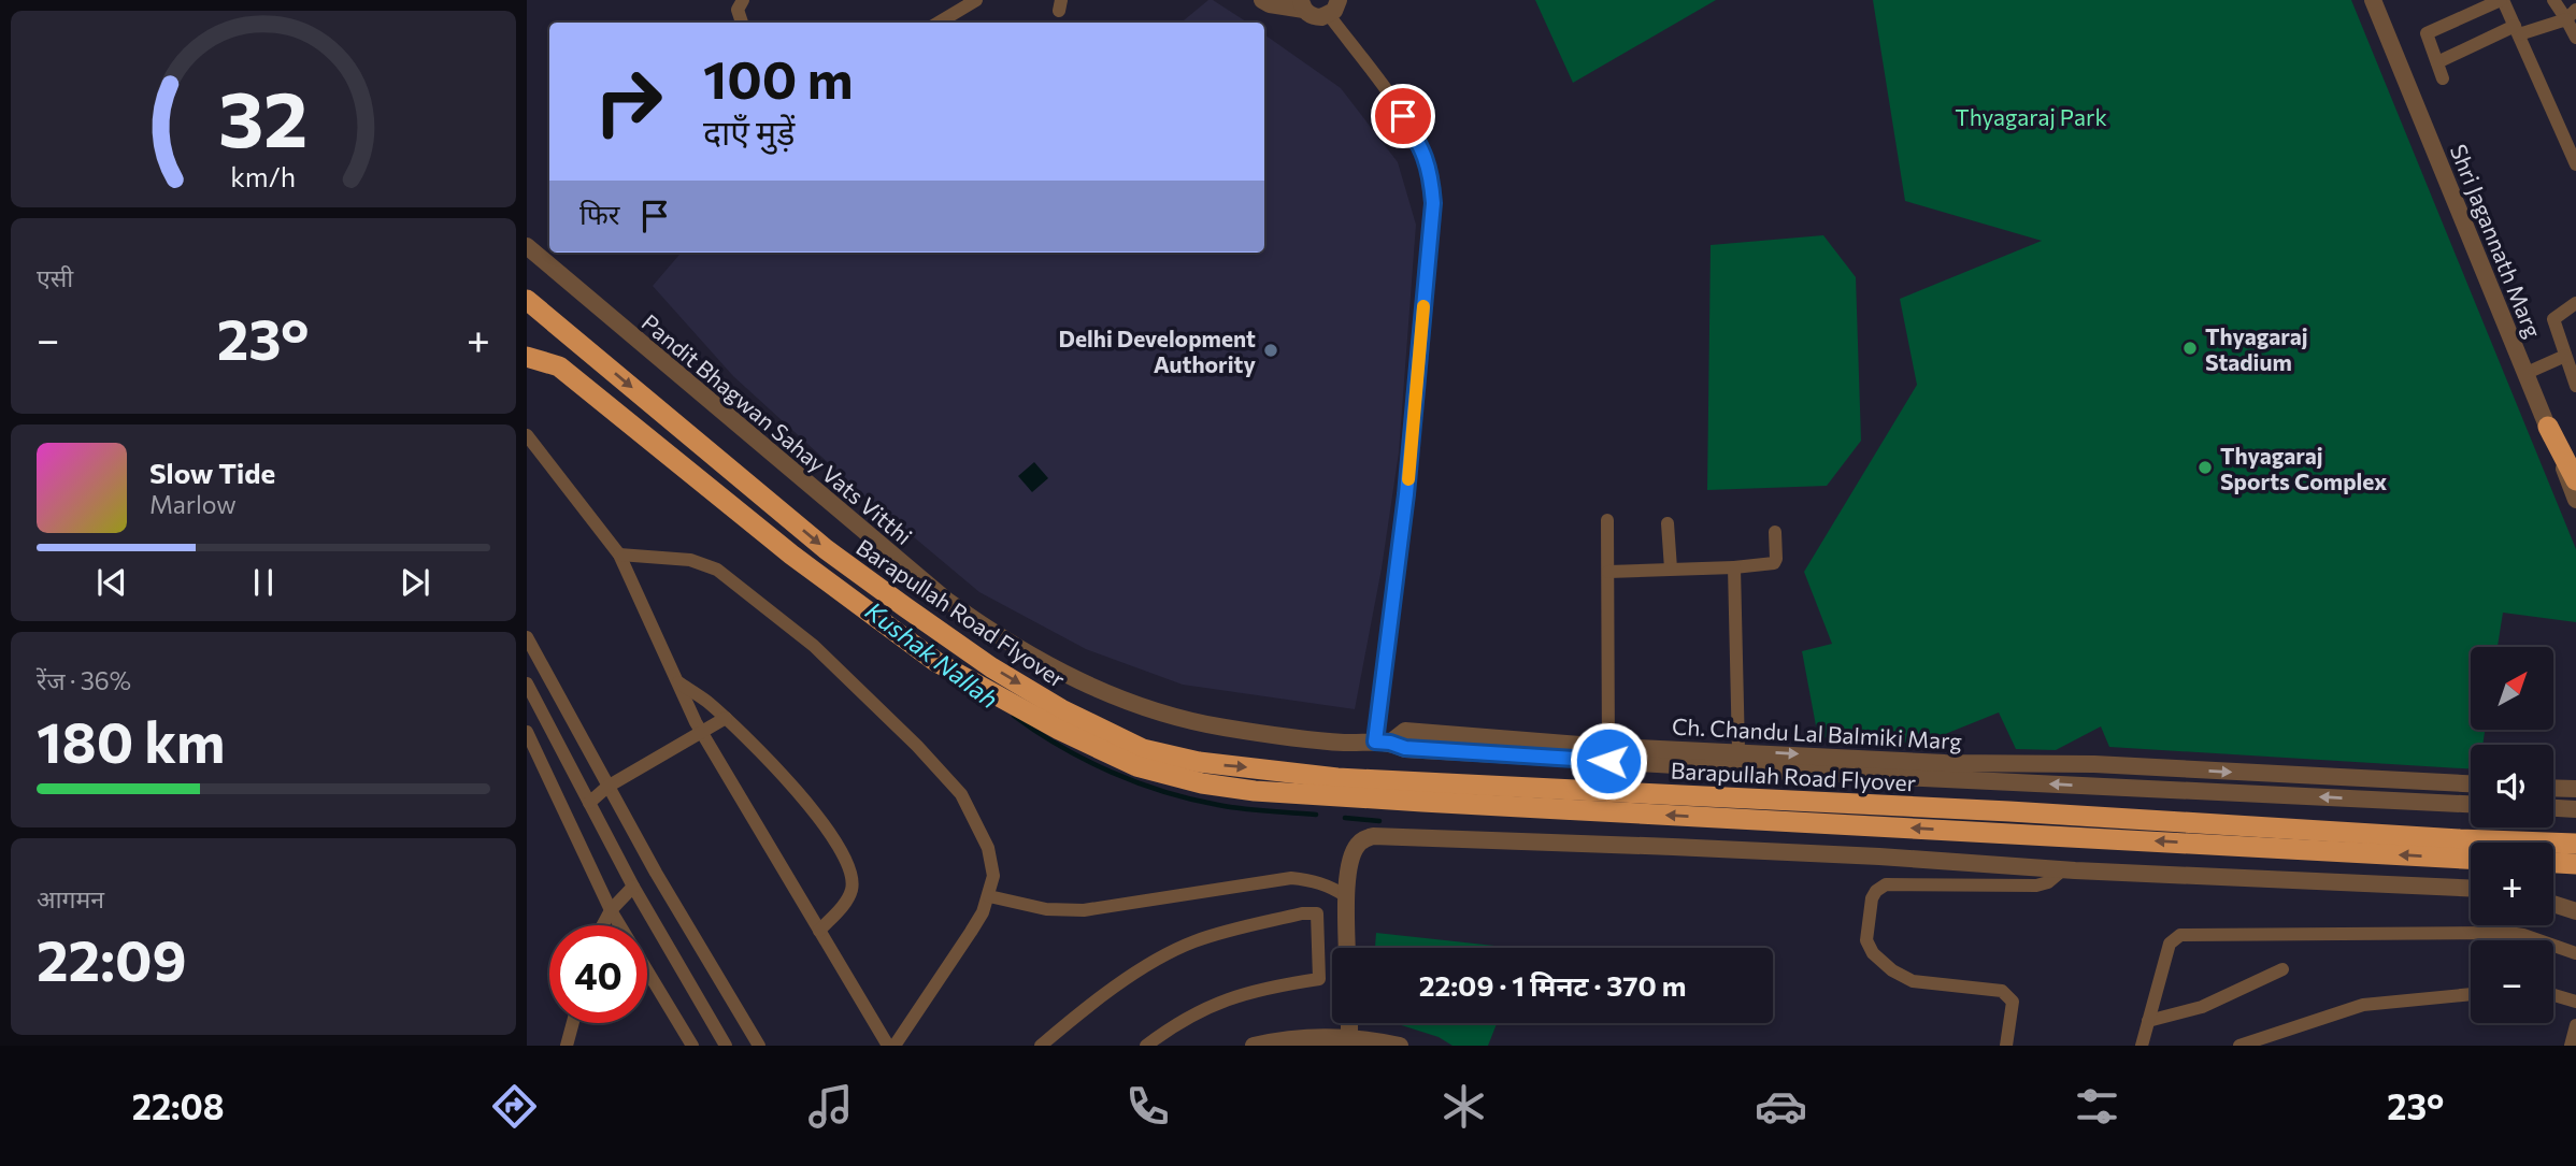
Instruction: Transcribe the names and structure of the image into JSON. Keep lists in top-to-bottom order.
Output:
{
  "streets": {
    "highway": ["Barapullah Road Flyover"],
    "street": ["Shri Jagannath Marg", "Pandit Bhagwan Sahay Vats Vitthi", "Ch. Chandu Lal Balmiki Marg"]
  },
  "crossings": [
    ["Pandit Bhagwan Sahay Vats Vitthi", "Ch. Chandu Lal Balmiki Marg"]
  ],
  "water": ["Kushak Nallah"],
  "parks": ["Thyagaraj Park"],
  "places": ["Thyagaraj Stadium", "Delhi Development Authority", "Thyagaraj Sports Complex"],
  "north": "top right",
  "page": {
    "turn": ["100 m", "दाएँ मुड़ें"],
    "then": "फिर",
    "tile": [
      "एसी",
      ["रेंज · 36%", "180 km"],
      ["आगमन", "22:09"]
    ],
    "heat": ["−", "23°", "+"],
    "song": ["Slow Tide", "Marlow"],
    "map_buttons": ["+", "−"],
    "limit": "40",
    "trip": "22:09 · 1 मिनट · 370 m",
    "tabs": ["22:08", "23°"],
    "gauge": ["32", "km/h"]
  }
}
